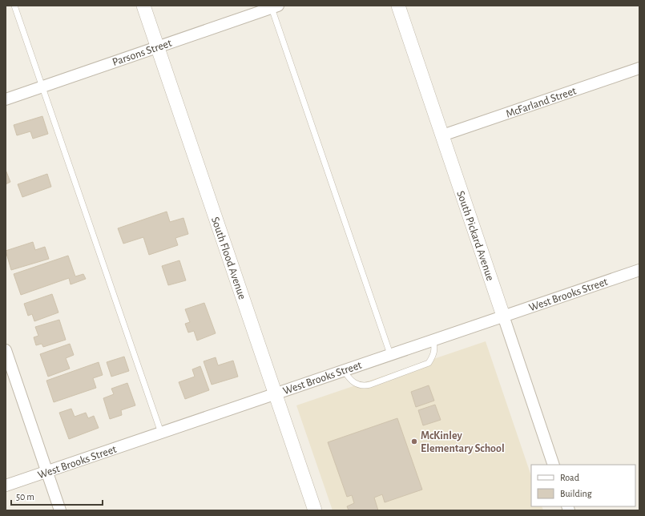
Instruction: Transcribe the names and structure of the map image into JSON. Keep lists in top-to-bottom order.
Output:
{
  "streets": {
    "street": [
      "Parsons Street",
      "McFarland Street",
      "South Pickard Avenue",
      "South Flood Avenue",
      "West Brooks Street"
    ]
  },
  "crossings": [
    ["Parsons Street", "South Flood Avenue"],
    ["McFarland Street", "South Pickard Avenue"],
    ["South Pickard Avenue", "West Brooks Street"],
    ["South Flood Avenue", "West Brooks Street"]
  ],
  "places": ["McKinley Elementary School"],
  "legend": ["Road", "Building"],
  "scale_bar": "50 m"
}
